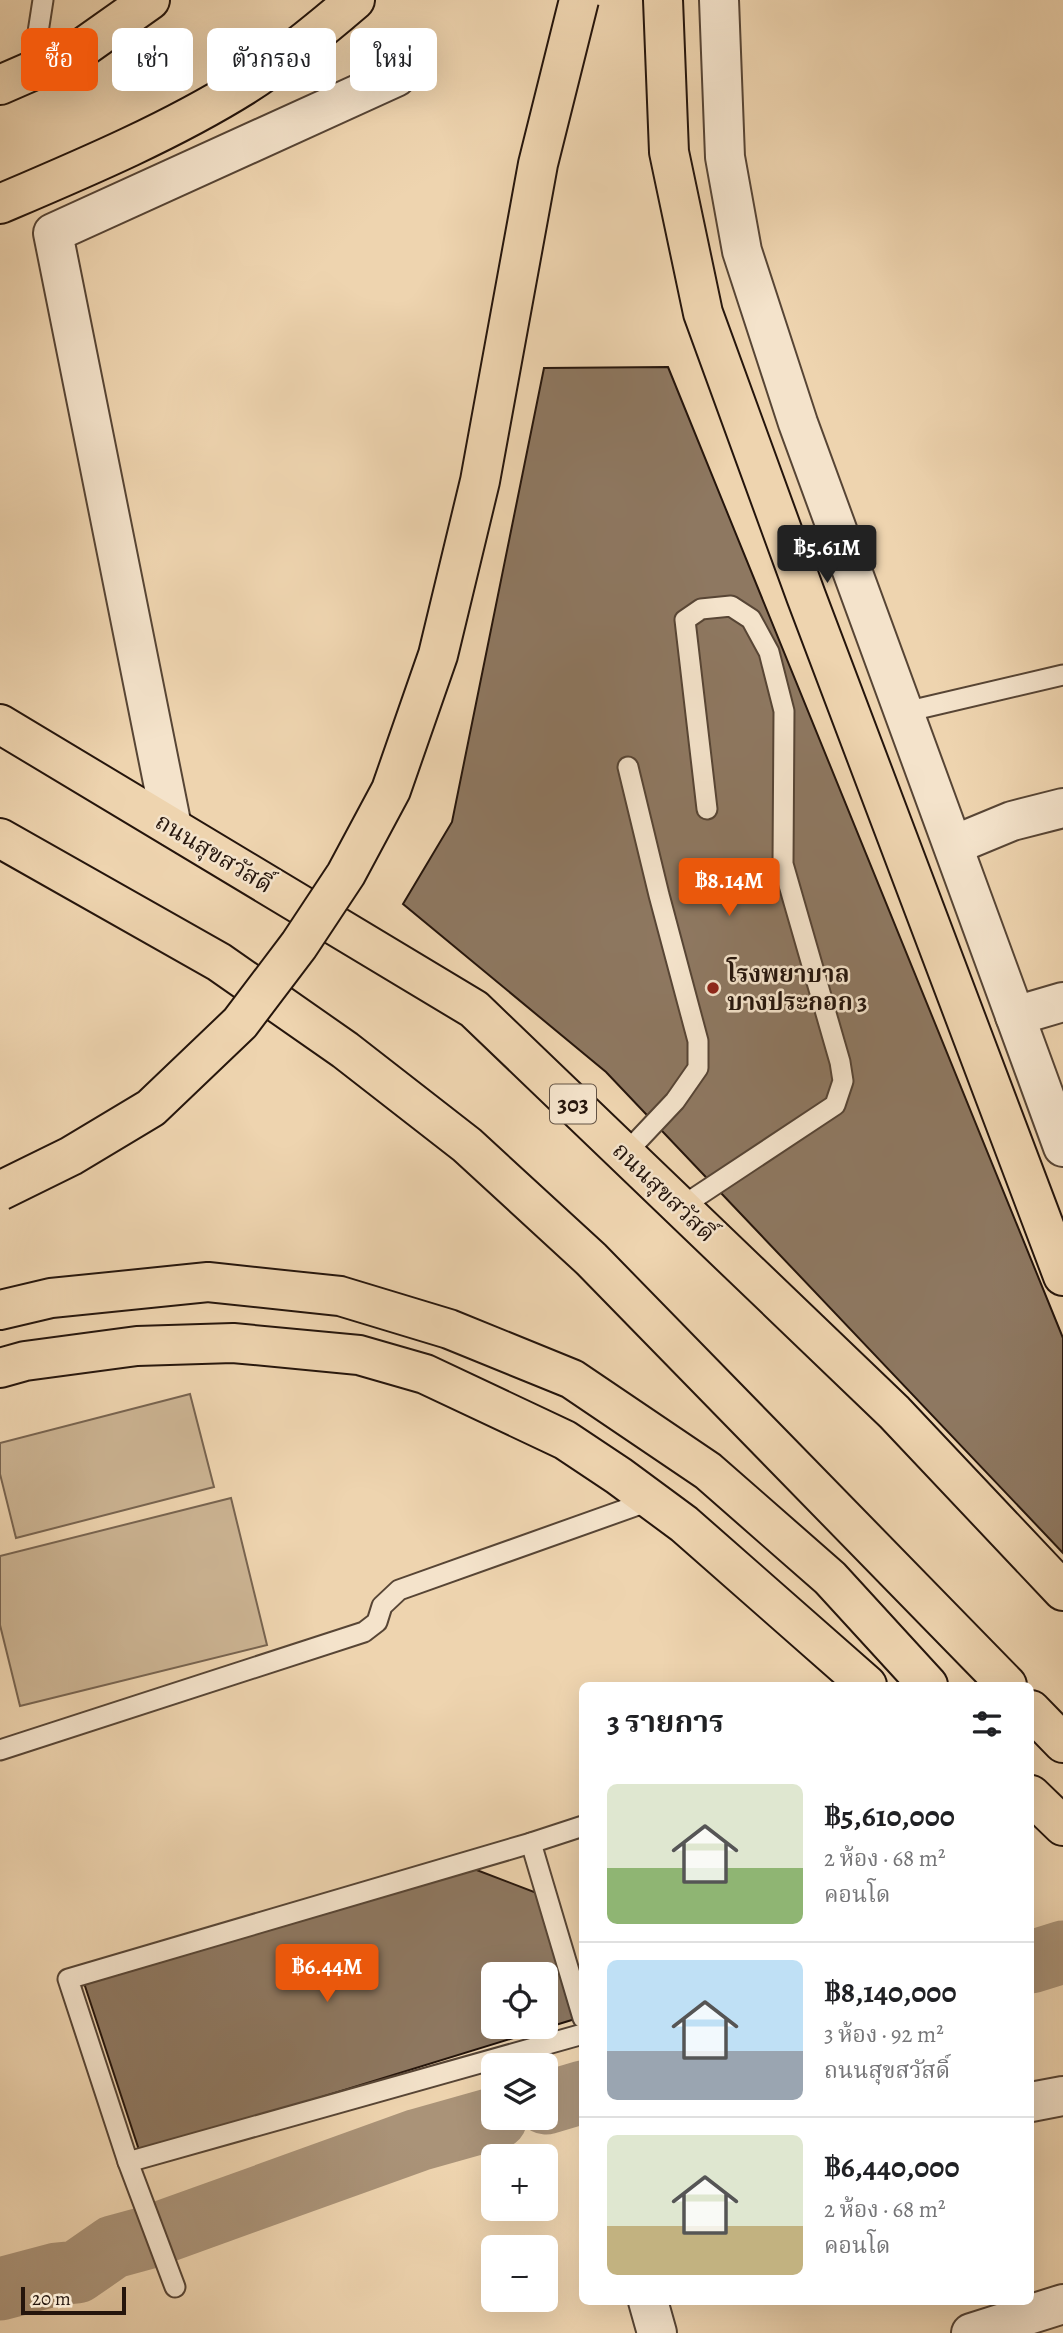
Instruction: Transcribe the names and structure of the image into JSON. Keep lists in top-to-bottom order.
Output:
{
  "streets": {
    "main road": ["ถนนสุขสวัสดิ์", "303"]
  },
  "places": ["โรงพยาบาล บางประกอก 3"],
  "scale_bar": "20 m",
  "page": {
    "chip": [
      "ซื้อ",
      "เช่า",
      "ตัวกรอง",
      "ใหม่"
    ],
    "price": ["฿5.61M", "฿8.14M", "฿6.44M"],
    "heading": "3 รายการ",
    "list": [
      {
        "name": "฿5,610,000",
        "note": "2 ห้อง · 68 m² · คอนโด"
      },
      {
        "name": "฿8,140,000",
        "note": "3 ห้อง · 92 m² · ถนนสุขสวัสดิ์"
      },
      {
        "name": "฿6,440,000",
        "note": "2 ห้อง · 68 m² · คอนโด"
      }
    ],
    "map_buttons": ["+", "−"],
    "scale": "20 m"
  }
}
